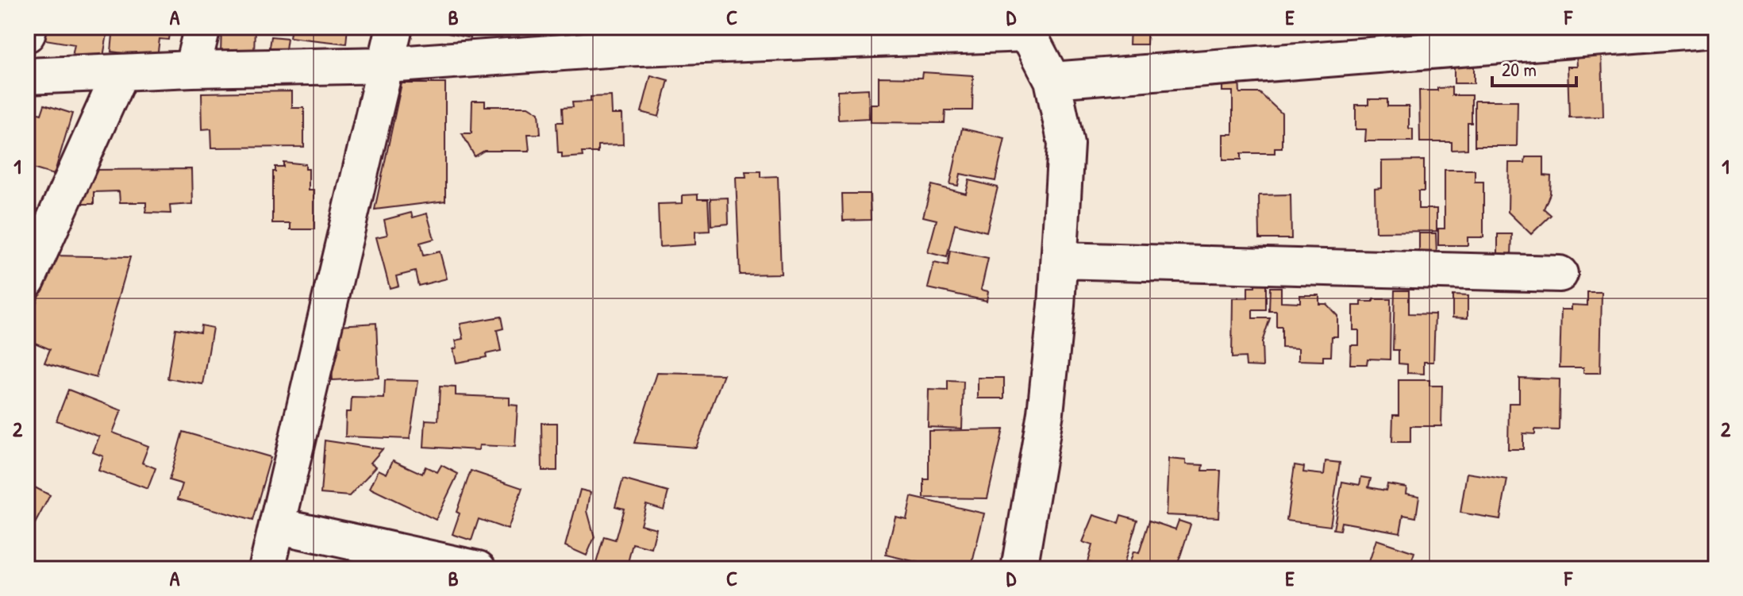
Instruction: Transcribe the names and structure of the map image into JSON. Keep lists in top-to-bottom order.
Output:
{
  "scale_bar": "20 m",
  "grid": {
    "columns": [
      "A",
      "B",
      "C",
      "D",
      "E",
      "F"
    ],
    "rows": ["1", "2"]
  }
}
